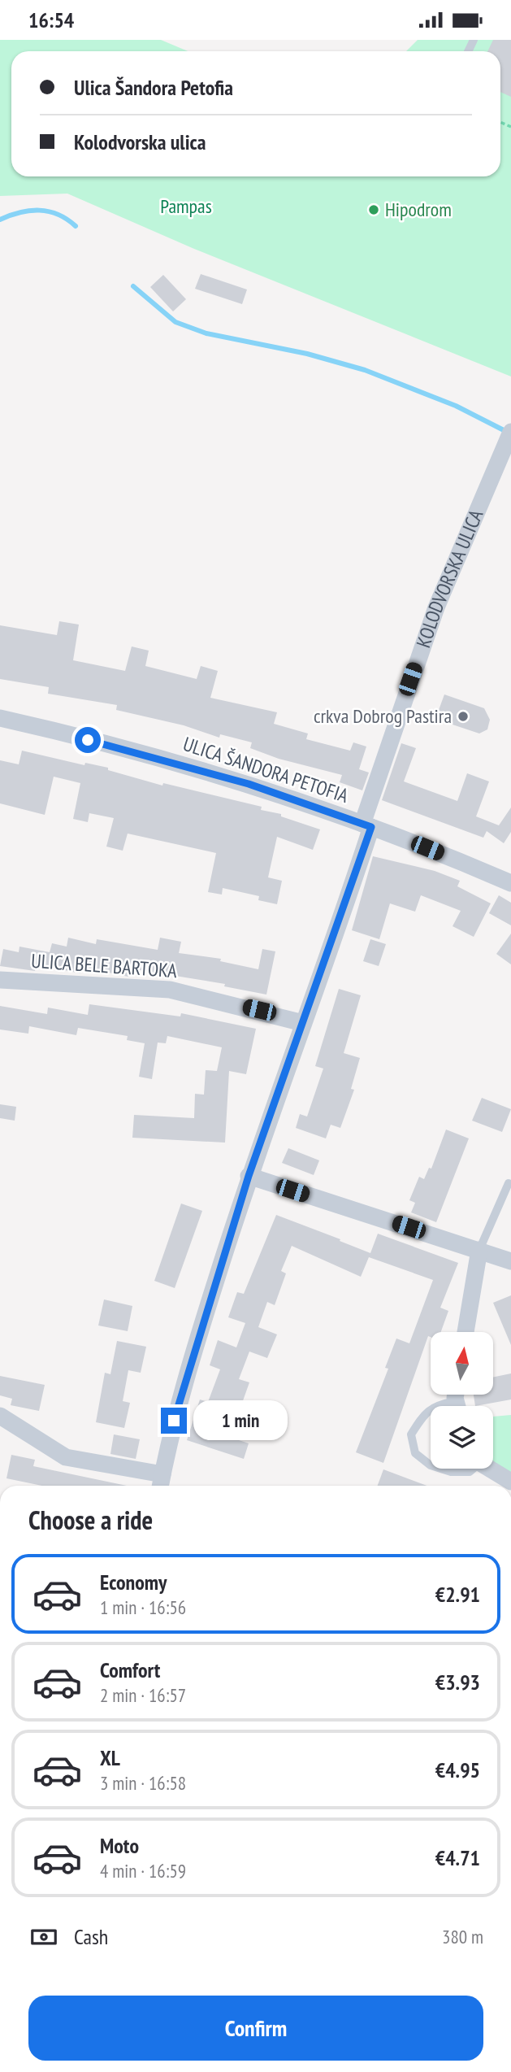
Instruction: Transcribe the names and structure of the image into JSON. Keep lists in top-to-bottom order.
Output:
{
  "streets": {
    "street": ["KOLODVORSKA ULICA", "ULICA ŠANDORA PETOFIA", "ULICA BELE BARTOKA"]
  },
  "crossings": [
    ["KOLODVORSKA ULICA", "ULICA ŠANDORA PETOFIA"],
    ["KOLODVORSKA ULICA", "ULICA BELE BARTOKA"]
  ],
  "parks": ["Pampas"],
  "places": ["Hipodrom", "crkva Dobrog Pastira"],
  "north": "top",
  "page": {
    "status": "16:54",
    "banner": ["Ulica Šandora Petofia", "Kolodvorska ulica"],
    "bubble": "1 min",
    "heading": "Choose a ride",
    "list": [
      {
        "name": "Economy",
        "note": "1 min · 16:56",
        "value": "€2.91"
      },
      {
        "name": "Comfort",
        "note": "2 min · 16:57",
        "value": "€3.93"
      },
      {
        "name": "XL",
        "note": "3 min · 16:58",
        "value": "€4.95"
      },
      {
        "name": "Moto",
        "note": "4 min · 16:59",
        "value": "€4.71"
      }
    ],
    "pay": ["Cash", "380 m"],
    "buttons": "Confirm"
  }
}
